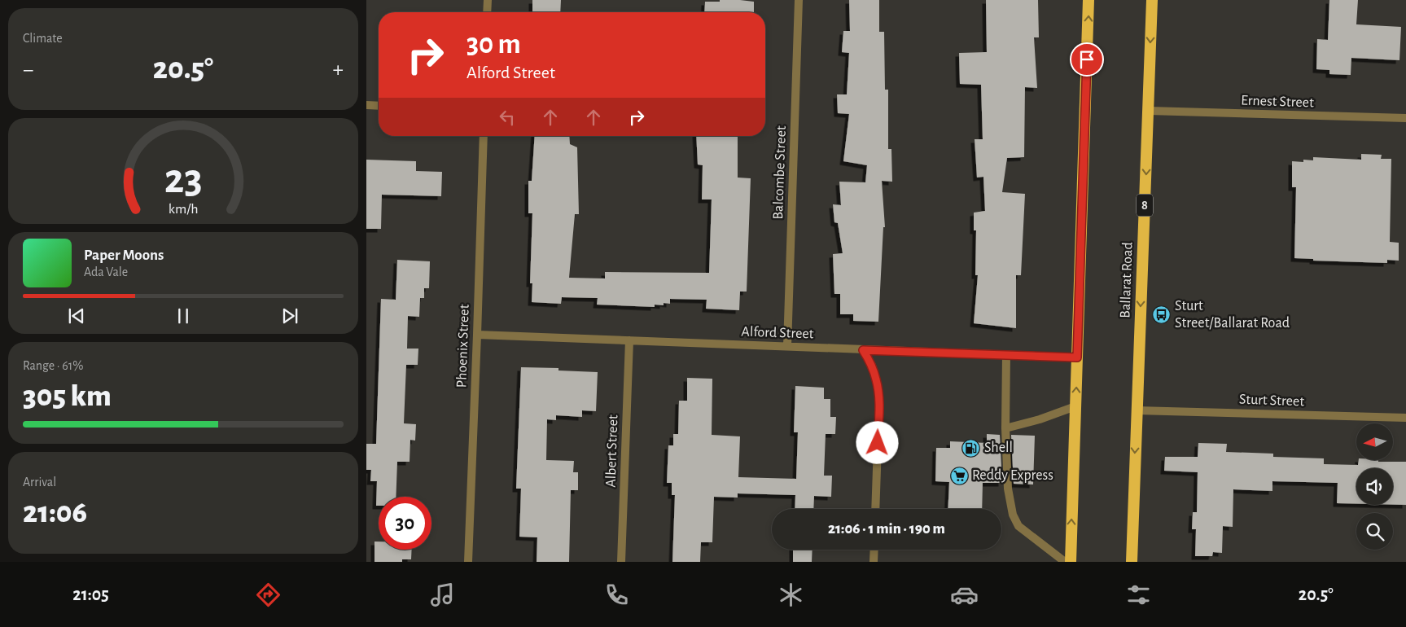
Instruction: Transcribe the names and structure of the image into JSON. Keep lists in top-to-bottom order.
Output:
{
  "streets": {
    "highway": ["8", "Ballarat Road"],
    "street": [
      "Ernest Street",
      "Balcombe Street",
      "Alford Street",
      "Phoenix Street",
      "Sturt Street",
      "Albert Street"
    ]
  },
  "crossings": [
    ["Ernest Street", "Ballarat Road"],
    ["Balcombe Street", "Alford Street"],
    ["Ballarat Road", "Sturt Street"],
    ["Alford Street", "Phoenix Street"],
    ["Alford Street", "Albert Street"]
  ],
  "places": {
    "bus stop": ["Sturt Street/Ballarat Road"],
    "fuel station": ["Shell"],
    "supermarket": ["Reddy Express"]
  },
  "north": "left",
  "page": {
    "tile": [
      "Climate",
      ["Range · 61%", "305 km"],
      ["Arrival", "21:06"]
    ],
    "turn": ["30 m", "Alford Street"],
    "heat": ["−", "20.5°", "+"],
    "song": ["Paper Moons", "Ada Vale"],
    "limit": "30",
    "trip": "21:06 · 1 min · 190 m",
    "tabs": ["21:05", "20.5°"],
    "gauge": ["23", "km/h"]
  }
}
